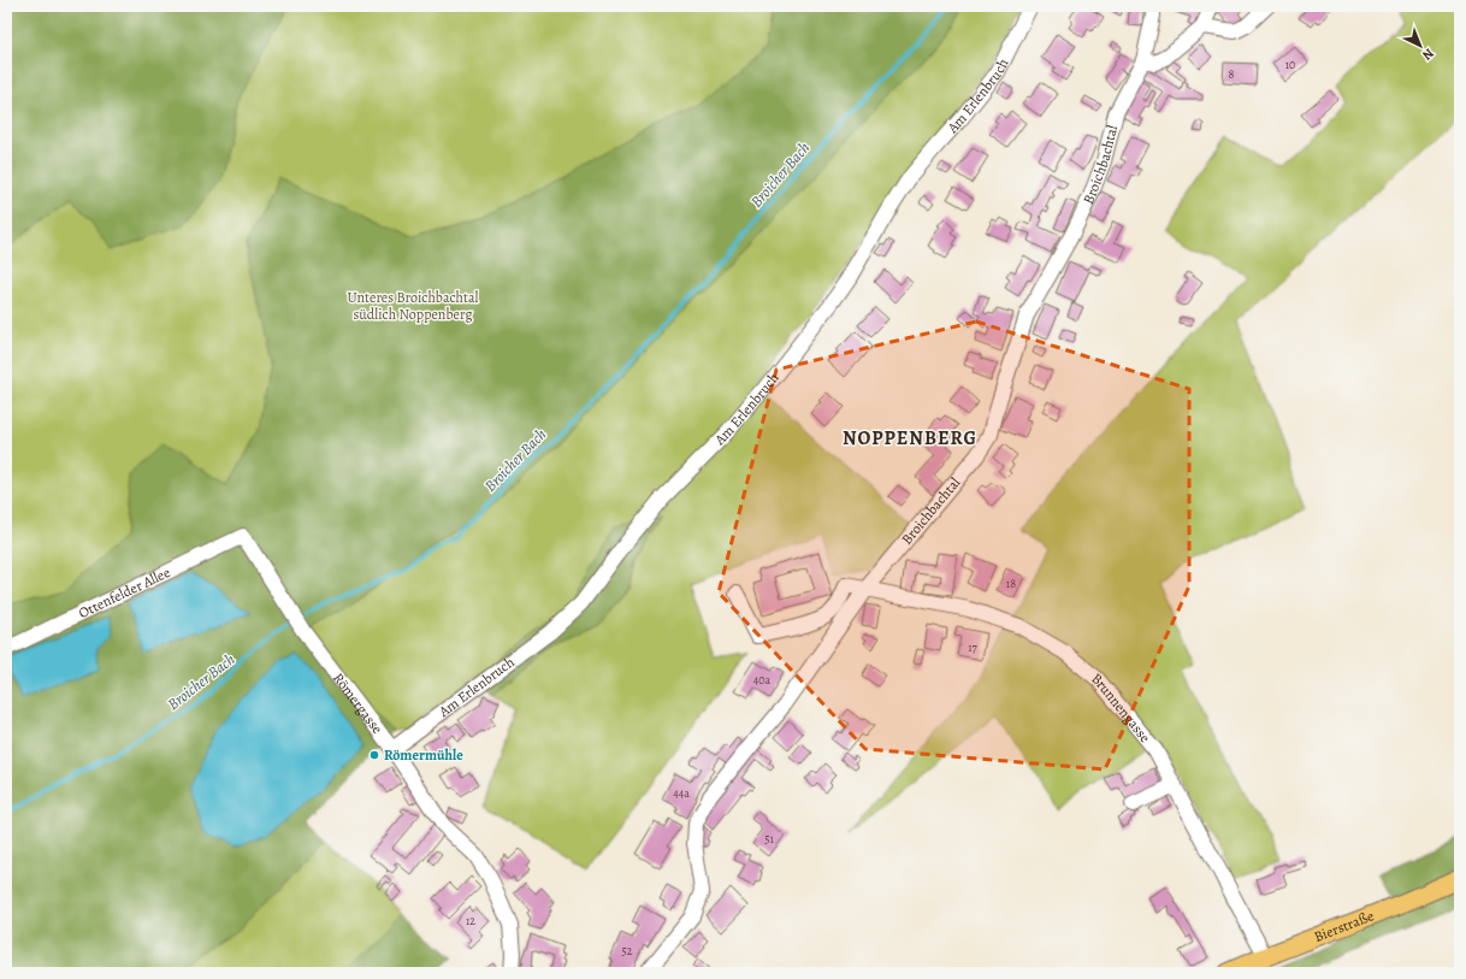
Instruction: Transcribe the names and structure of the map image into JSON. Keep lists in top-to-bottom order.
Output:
{
  "streets": {
    "main road": ["Bierstraße"],
    "street": [
      "Am Erlenbruch",
      "Broichbachtal",
      "Ottenfelder Allee",
      "Römergasse",
      "Brunnengasse"
    ]
  },
  "crossings": [
    ["Am Erlenbruch", "Römergasse"],
    ["Broichbachtal", "Brunnengasse"],
    ["Ottenfelder Allee", "Römergasse"],
    ["Brunnengasse", "Bierstraße"]
  ],
  "districts": ["NOPPENBERG"],
  "water": ["Broicher Bach"],
  "parks": ["Unteres Broichbachtal südlich Noppenberg"],
  "places": ["Römermühle"],
  "house_numbers": [
    "10",
    "8",
    "18",
    "17",
    "40a",
    "44a",
    "51",
    "12",
    "52"
  ],
  "north": "bottom right"
}
